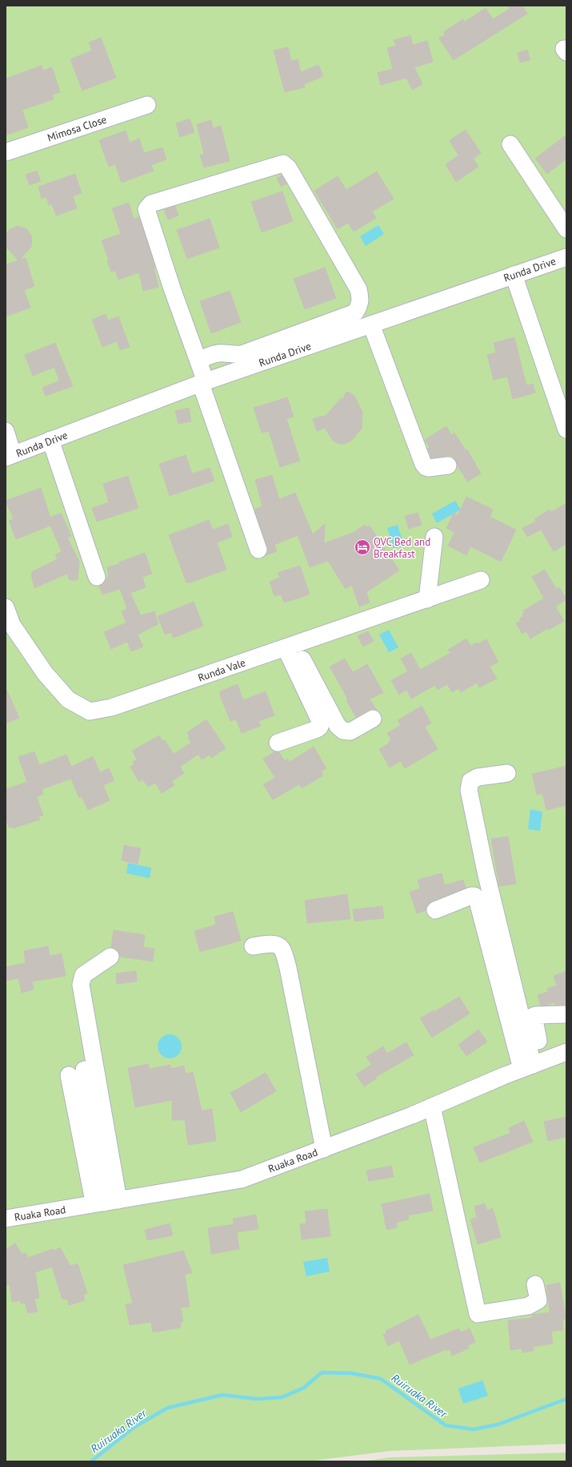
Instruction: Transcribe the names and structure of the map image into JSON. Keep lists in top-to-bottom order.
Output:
{
  "streets": {
    "street": [
      "Mimosa Close",
      "Runda Drive",
      "Runda Vale",
      "Ruaka Road"
    ]
  },
  "water": ["Ruiruaka River"],
  "places": {
    "hotel": ["QVC Bed and Breakfast"]
  }
}
